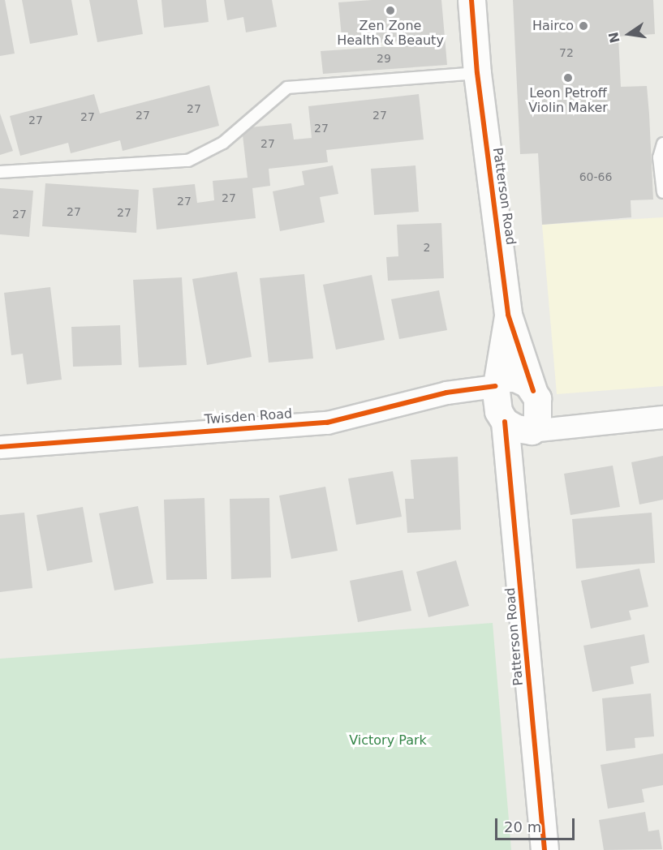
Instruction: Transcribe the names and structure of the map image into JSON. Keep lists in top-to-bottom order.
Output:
{
  "streets": {
    "street": ["Patterson Road", "Twisden Road"]
  },
  "crossings": [
    ["Patterson Road", "Twisden Road"]
  ],
  "parks": ["Victory Park"],
  "places": ["Zen Zone Health & Beauty", "Hairco", "Leon Petroff Violin Maker"],
  "house_numbers": [
    "72",
    "29",
    "27",
    "27",
    "27",
    "27",
    "27",
    "27",
    "27",
    "60-66",
    "27",
    "27",
    "27",
    "27",
    "27",
    "2"
  ],
  "scale_bar": "20 m",
  "north": "left"
}
